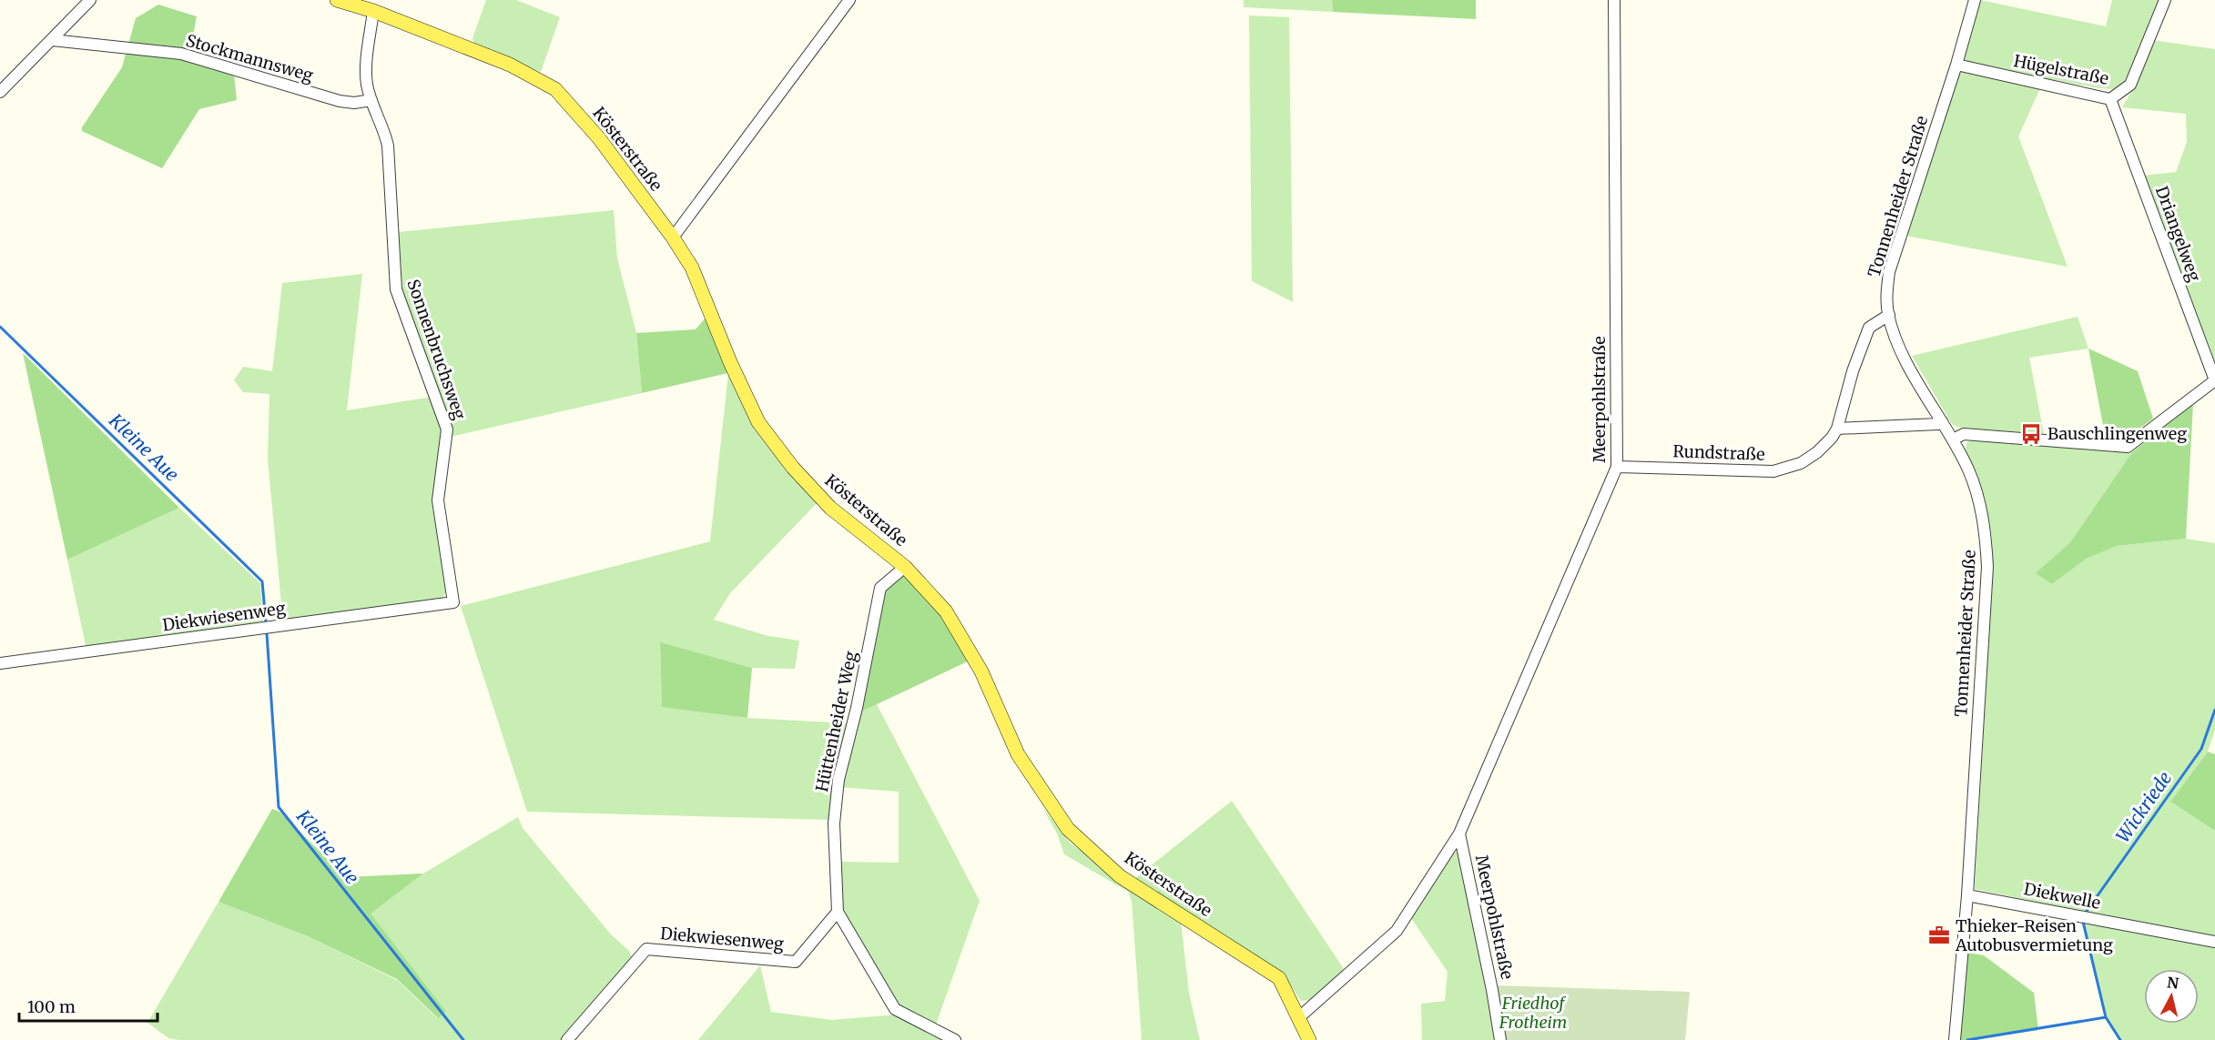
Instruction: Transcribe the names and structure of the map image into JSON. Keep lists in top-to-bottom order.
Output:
{
  "streets": {
    "main road": ["Kösterstraße"],
    "street": [
      "Stockmannsweg",
      "Hügelstraße",
      "Tonnenheider Straße",
      "Driangelweg",
      "Sonnenbruchsweg",
      "Meerpohlstraße",
      "Rundstraße",
      "Diekwiesenweg",
      "Hüttenheider Weg",
      "Diekwelle"
    ]
  },
  "crossings": [
    ["Stockmannsweg", "Sonnenbruchsweg"],
    ["Hügelstraße", "Tonnenheider Straße"],
    ["Hügelstraße", "Driangelweg"],
    ["Kösterstraße", "Sonnenbruchsweg"],
    ["Kösterstraße", "Meerpohlstraße"],
    ["Kösterstraße", "Hüttenheider Weg"],
    ["Tonnenheider Straße", "Rundstraße"],
    ["Tonnenheider Straße", "Diekwelle"],
    ["Sonnenbruchsweg", "Diekwiesenweg"],
    ["Meerpohlstraße", "Rundstraße"],
    ["Diekwiesenweg", "Hüttenheider Weg"]
  ],
  "water": ["Kleine Aue", "Wickriede"],
  "parks": ["Friedhof Frotheim"],
  "places": {
    "bus stop": ["Bauschlingenweg"],
    "office": ["Thieker-Reisen Autobusvermietung"]
  },
  "scale_bar": "100 m",
  "north": "top"
}
